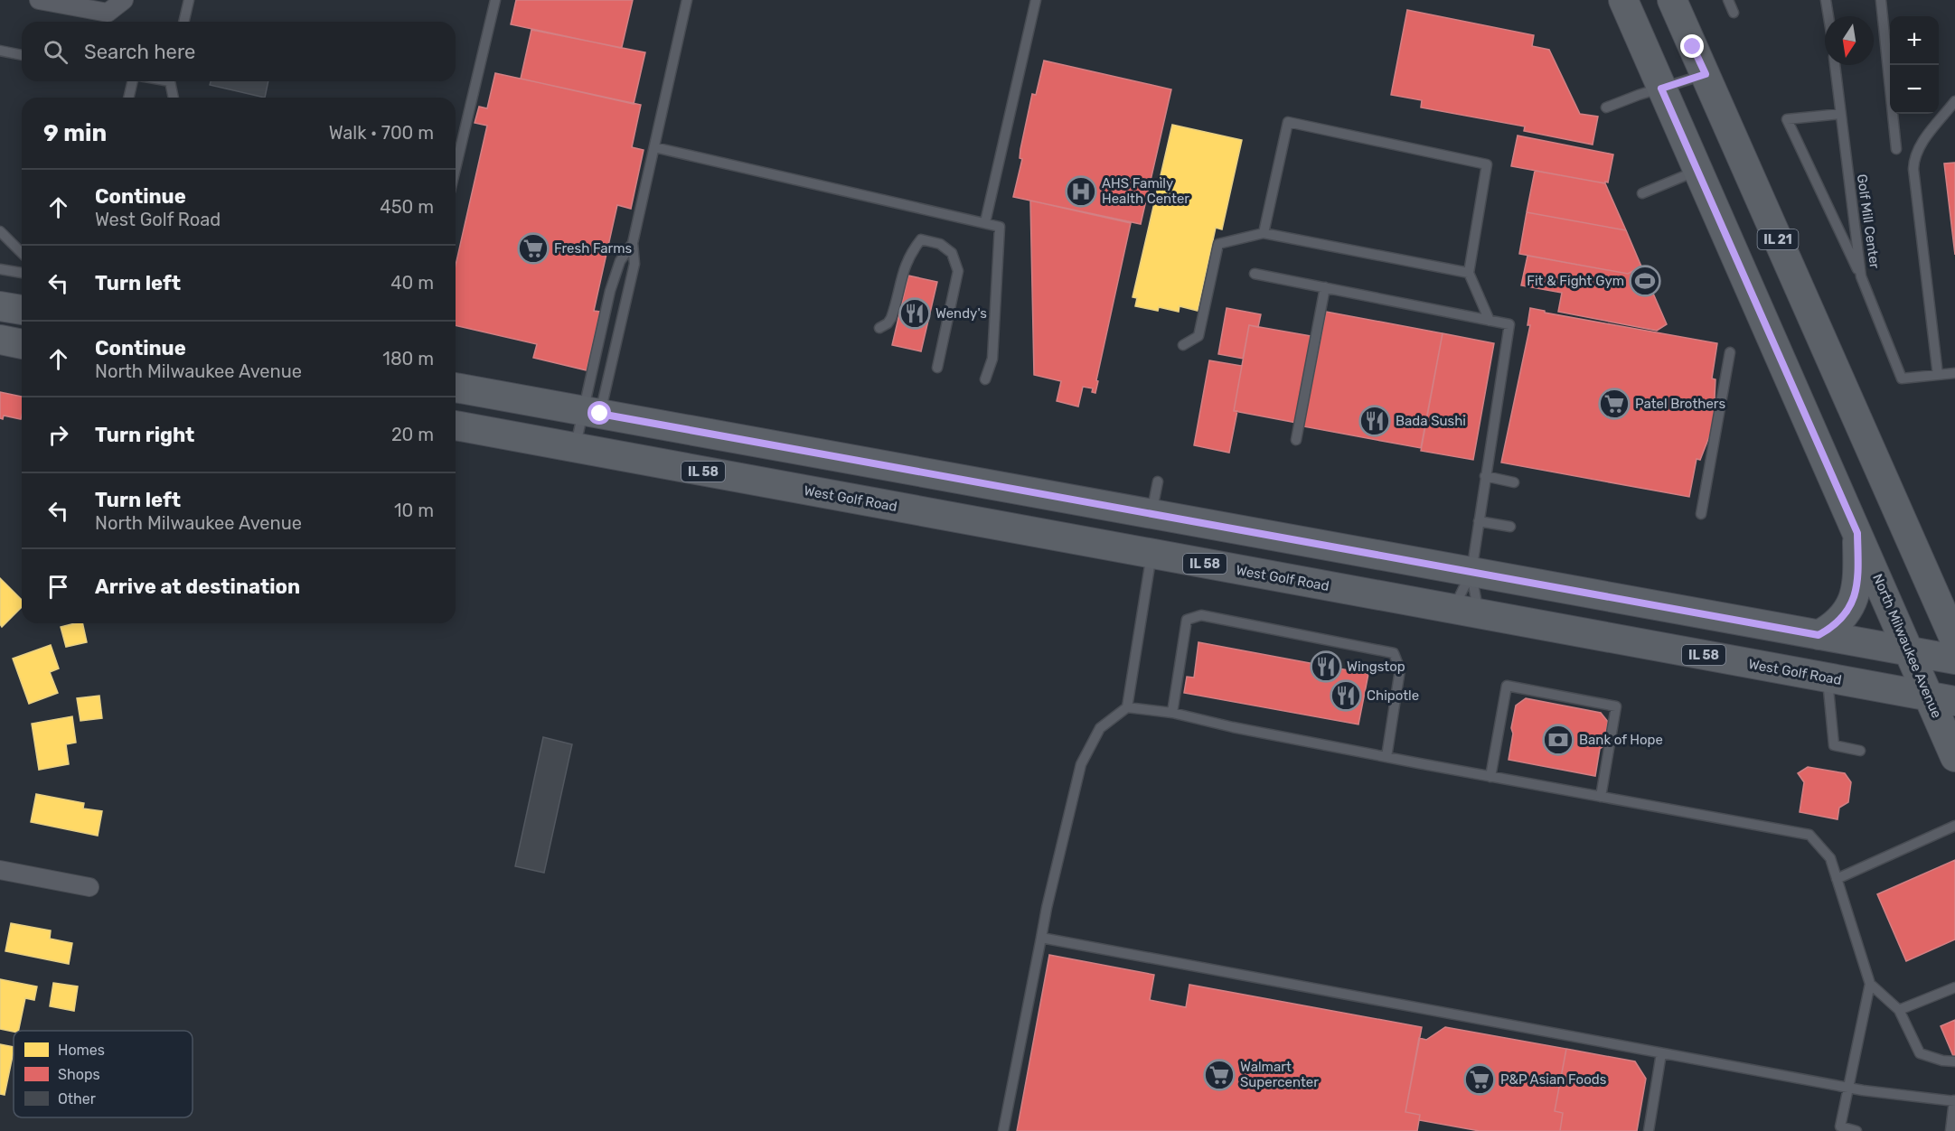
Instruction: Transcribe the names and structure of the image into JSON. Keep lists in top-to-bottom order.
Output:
{
  "streets": {
    "main road": [
      "IL 21",
      "IL 58",
      "West Golf Road",
      "North Milwaukee Avenue"
    ],
    "lane": ["Golf Mill Center"]
  },
  "crossings": [
    ["West Golf Road", "North Milwaukee Avenue"]
  ],
  "places": {
    "hospital": ["AHS Family Health Center"],
    "supermarket": [
      "Fresh Farms",
      "Patel Brothers",
      "Walmart Supercenter",
      "P&P Asian Foods"
    ],
    "sports": ["Fit & Fight Gym"],
    "restaurant": [
      "Wendy's",
      "Bada Sushi",
      "Wingstop",
      "Chipotle"
    ],
    "bank": ["Bank of Hope"]
  },
  "legend": ["Homes", "Shops", "Other"],
  "north": "bottom",
  "page": {
    "map_buttons": ["+", "−"],
    "search": "Search here",
    "heading": ["9 min", "Walk · 700 m"],
    "list": [
      ["Continue", "West Golf Road", "450 m"],
      ["Turn left", "40 m"],
      ["Continue", "North Milwaukee Avenue", "180 m"],
      ["Turn right", "20 m"],
      ["Turn left", "North Milwaukee Avenue", "10 m"],
      "Arrive at destination"
    ]
  }
}
